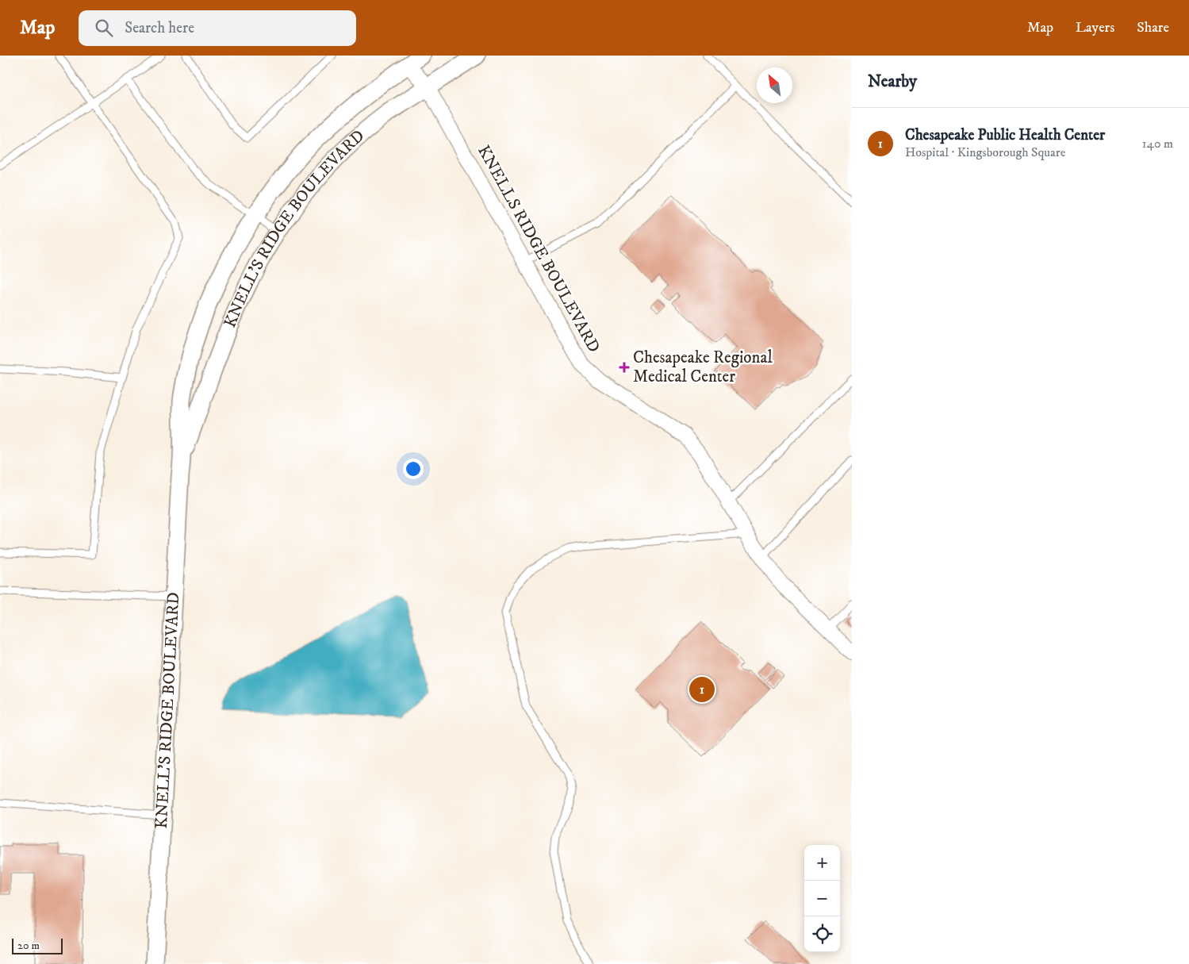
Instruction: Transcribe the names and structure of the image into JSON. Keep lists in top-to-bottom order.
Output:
{
  "streets": {
    "street": ["KNELL'S RIDGE BOULEVARD", "KNELLS RIDGE BOULEVARD"]
  },
  "crossings": [
    ["KNELL'S RIDGE BOULEVARD", "KNELLS RIDGE BOULEVARD"]
  ],
  "places": {
    "health": ["Chesapeake Regional Medical Center"]
  },
  "scale_bar": "20 m",
  "north": "top left",
  "page": {
    "header": "Map",
    "search": "Search here",
    "nav": ["Map", "Layers", "Share"],
    "heading": "Nearby",
    "list": [
      {
        "mark": "1",
        "name": "Chesapeake Public Health Center",
        "note": "Hospital · Kingsborough Square",
        "value": "140 m"
      }
    ],
    "pins": "1",
    "map_buttons": ["+", "−"],
    "scale": "20 m"
  }
}
